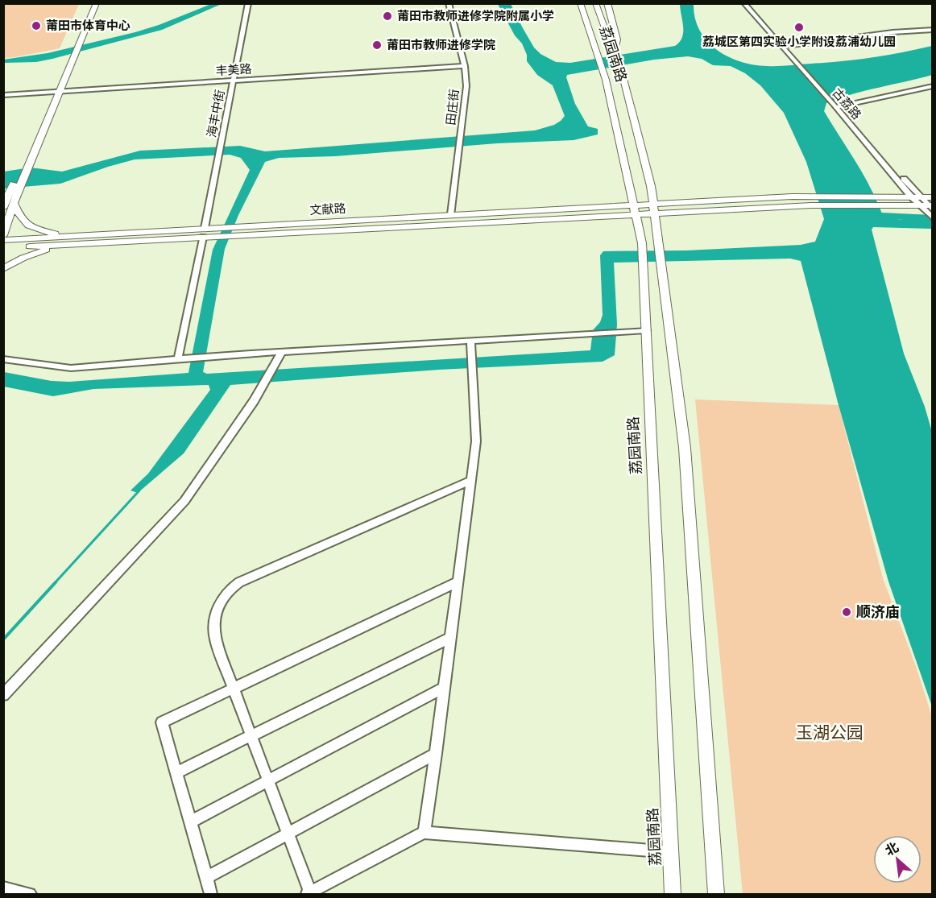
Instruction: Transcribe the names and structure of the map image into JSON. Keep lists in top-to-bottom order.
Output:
{
  "streets": {
    "main road": ["荔园南路", "文献路"],
    "street": [
      "丰美路",
      "古荔路",
      "田庄街",
      "海丰中街"
    ]
  },
  "crossings": [
    ["荔园南路", "文献路"],
    ["丰美路", "田庄街"],
    ["丰美路", "海丰中街"],
    ["田庄街", "文献路"],
    ["海丰中街", "文献路"]
  ],
  "parks": ["玉湖公园"],
  "places": [
    "莆田市教师进修学院附属小学",
    "莆田市体育中心",
    "荔城区第四实验小学附设荔浦幼儿园",
    "莆田市教师进修学院",
    "顺济庙"
  ],
  "north": "top left"
}
